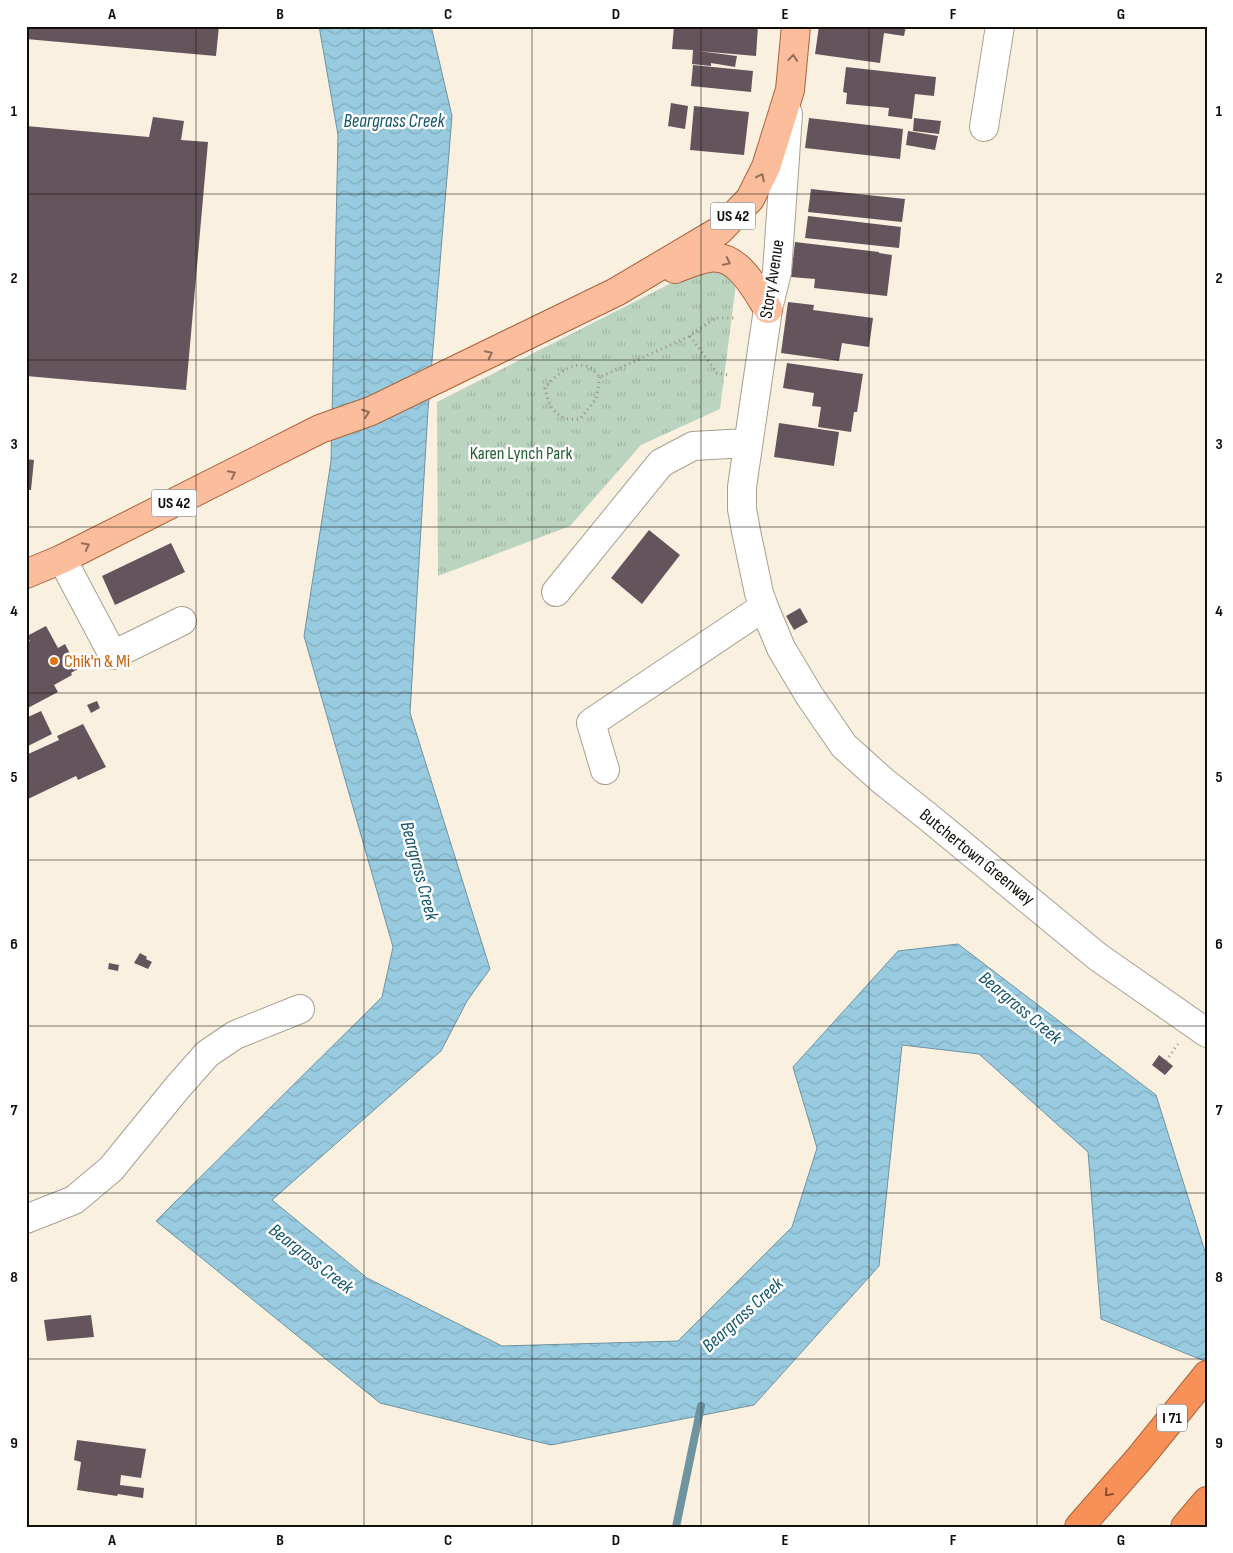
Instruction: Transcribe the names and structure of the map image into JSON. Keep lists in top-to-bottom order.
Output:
{
  "streets": {
    "highway": ["I 71"],
    "main road": ["US 42", "Story Avenue"],
    "street": ["Butchertown Greenway"]
  },
  "crossings": [
    ["US 42", "Story Avenue"],
    ["Story Avenue", "Butchertown Greenway"]
  ],
  "water": ["Beargrass Creek"],
  "parks": ["Karen Lynch Park"],
  "places": ["Chik'n & Mi"],
  "grid": {
    "columns": [
      "A",
      "B",
      "C",
      "D",
      "E",
      "F",
      "G"
    ],
    "rows": [
      "1",
      "2",
      "3",
      "4",
      "5",
      "6",
      "7",
      "8",
      "9"
    ]
  }
}
